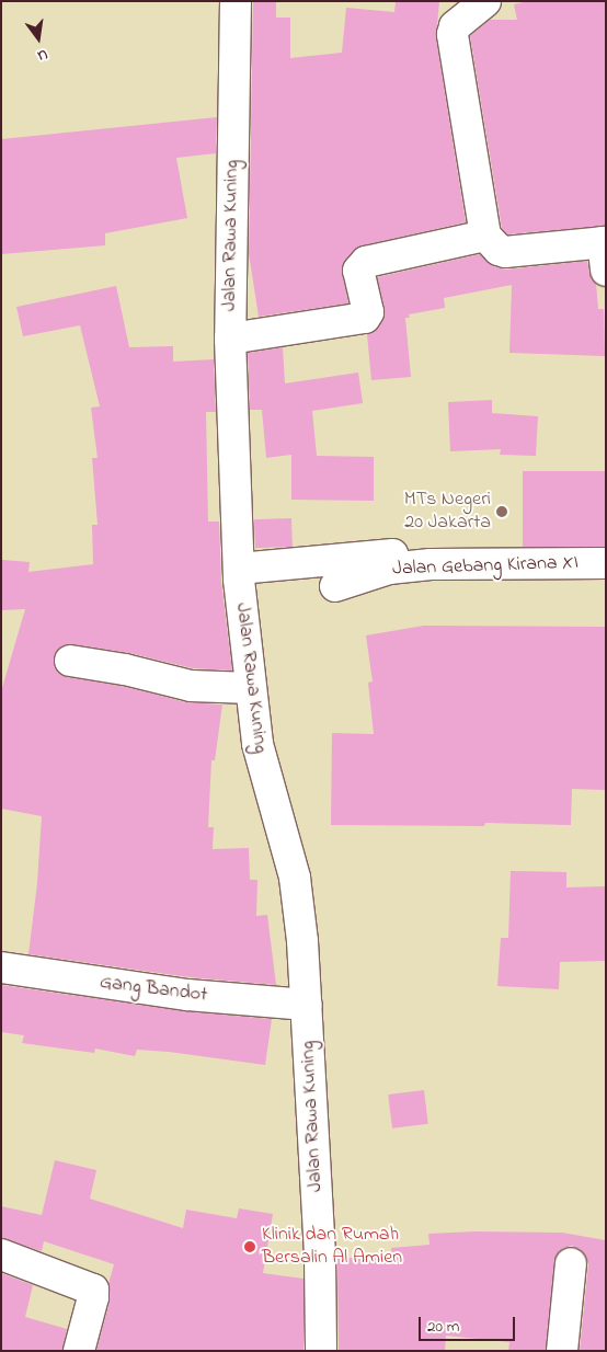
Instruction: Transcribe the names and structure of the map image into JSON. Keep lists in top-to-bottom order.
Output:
{
  "streets": {
    "street": ["Jalan Rawa Kuning", "Jalan Gebang Kirana XI", "Gang Bandot"]
  },
  "crossings": [
    ["Jalan Rawa Kuning", "Gang Bandot"]
  ],
  "places": ["MTs Negeri 20 Jakarta", "Klinik dan Rumah Bersalin Al Amien"],
  "scale_bar": "20 m",
  "north": "bottom"
}
